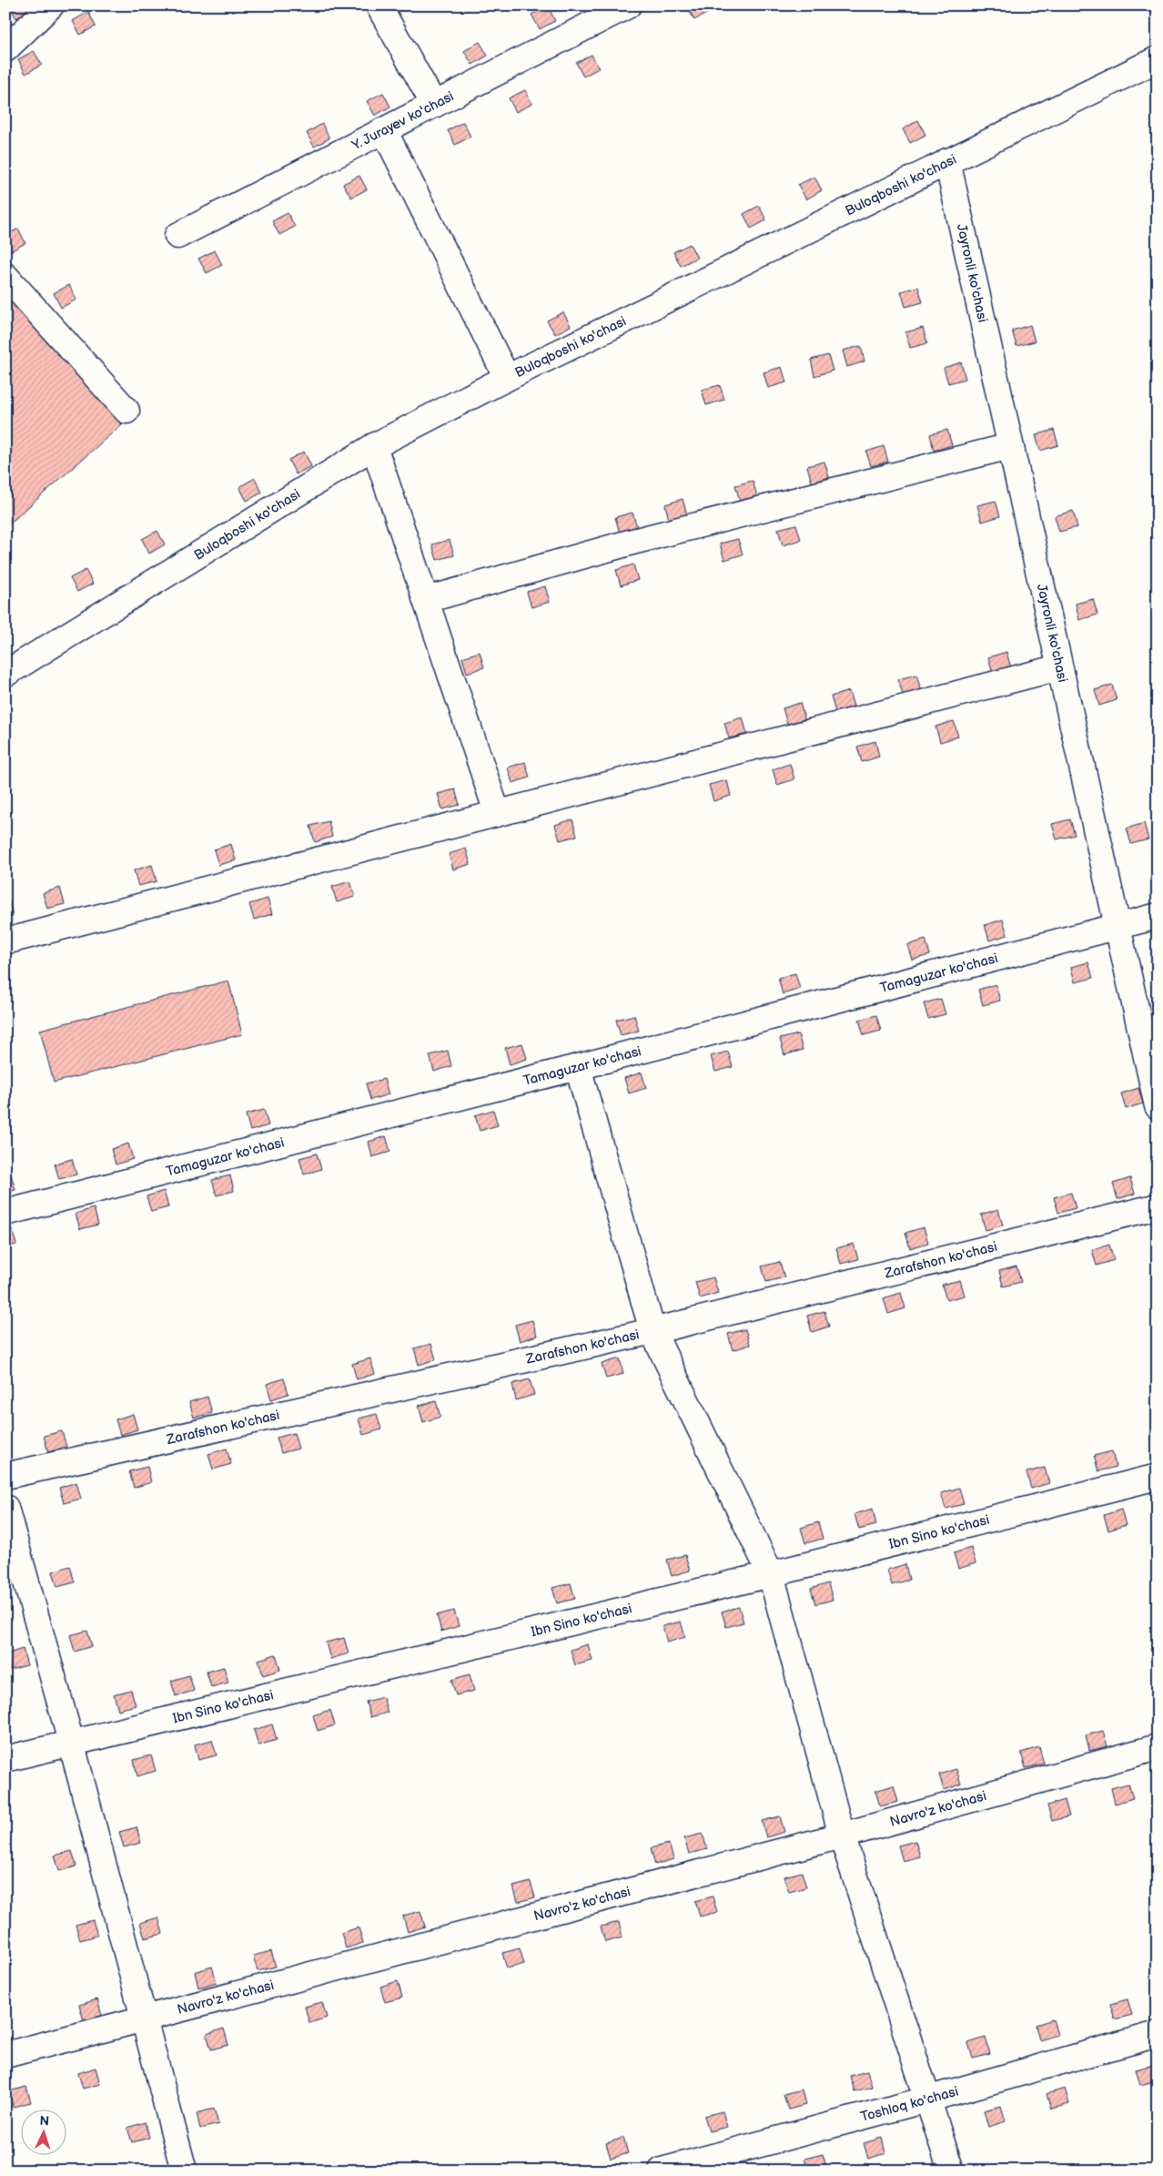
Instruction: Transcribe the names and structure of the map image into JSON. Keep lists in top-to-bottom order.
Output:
{
  "streets": {
    "street": [
      "Y. Jurayev ko'chasi",
      "Buloqboshi ko'chasi",
      "Jayronli ko'chasi",
      "Tamaguzar ko'chasi",
      "Zarafshon ko'chasi",
      "Ibn Sino ko'chasi",
      "Navro'z ko'chasi",
      "Toshloq ko'chasi"
    ]
  },
  "crossings": [
    ["Buloqboshi ko'chasi", "Jayronli ko'chasi"],
    ["Jayronli ko'chasi", "Tamaguzar ko'chasi"]
  ],
  "north": "top"
}
